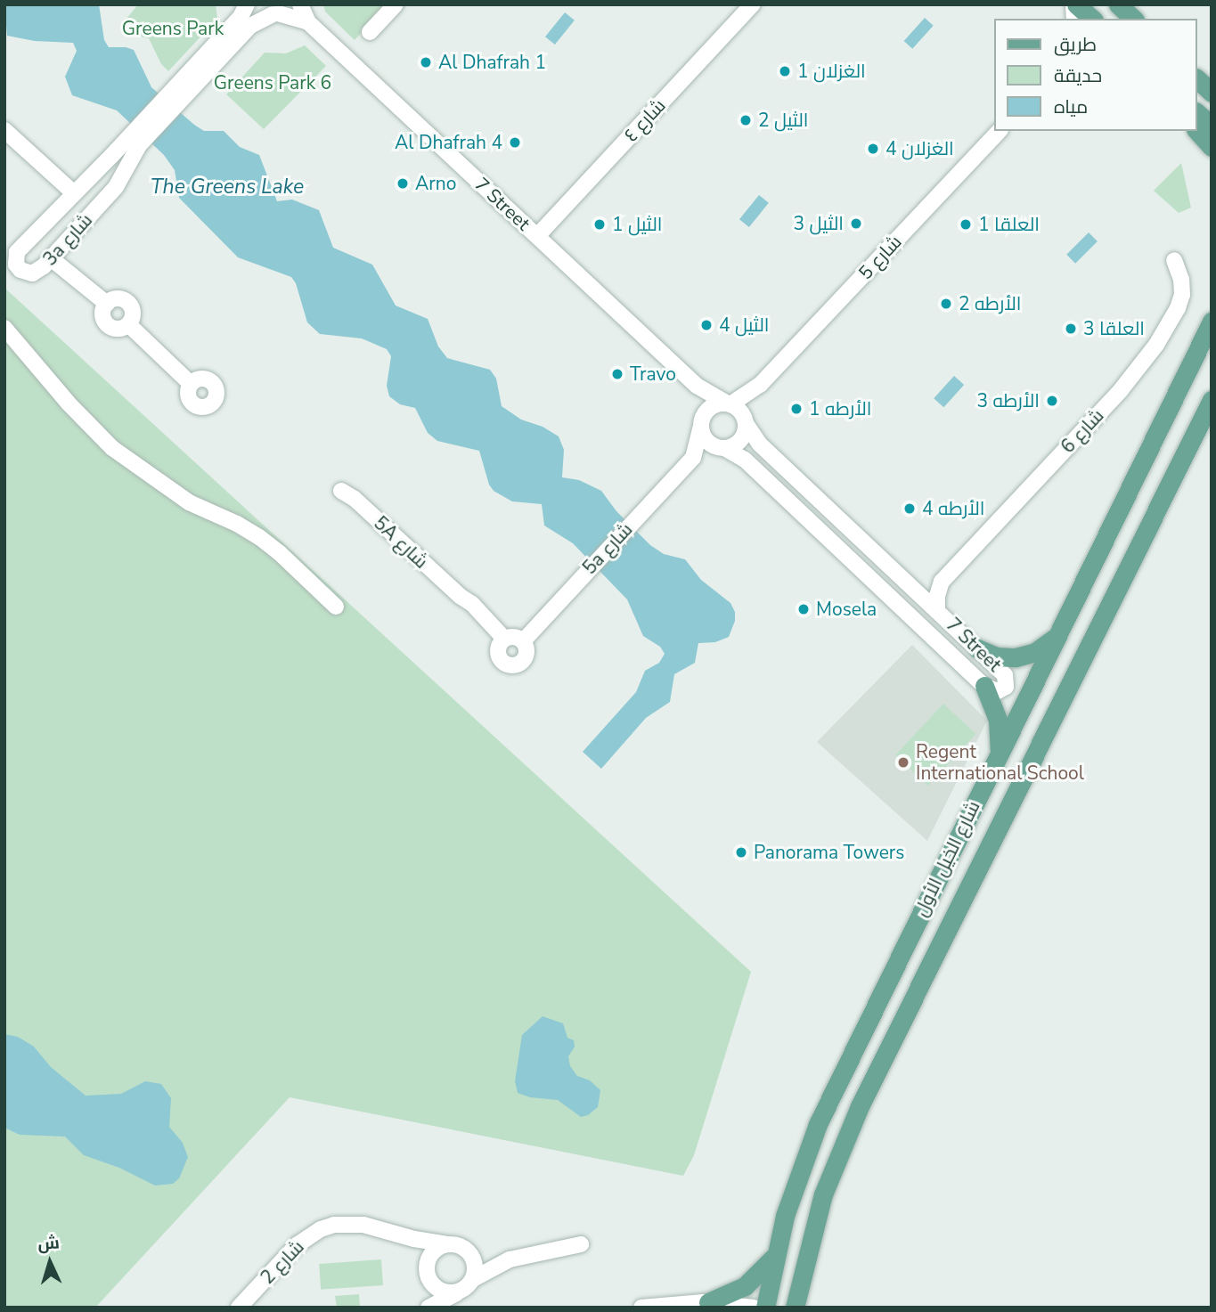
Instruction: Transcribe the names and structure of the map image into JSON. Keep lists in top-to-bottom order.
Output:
{
  "streets": {
    "main road": ["شارع الخيل الأول"],
    "street": [
      "شارع ٤",
      "7 Street",
      "3a شارع",
      "شارع 5",
      "شارع 6",
      "5A شارع",
      "5a شارع",
      "شارع 2"
    ]
  },
  "crossings": [
    ["شارع ٤", "7 Street"],
    ["7 Street", "شارع 5"],
    ["7 Street", "5a شارع"],
    ["شارع 5", "5a شارع"],
    ["5A شارع", "5a شارع"]
  ],
  "water": ["The Greens Lake"],
  "parks": ["Greens Park", "Greens Park 6"],
  "places": [
    "Al Dhafrah 1",
    "الغزلان 1",
    "الثيل 2",
    "Al Dhafrah 4",
    "الغزلان 4",
    "Arno",
    "الثيل 3",
    "الثيل 1",
    "العلقا 1",
    "الأرطه 2",
    "الثيل 4",
    "العلقا 3",
    "Travo",
    "الأرطه 3",
    "الأرطه 1",
    "الأرطه 4",
    "Mosela",
    "Regent International School",
    "Panorama Towers"
  ],
  "legend": ["طريق", "حديقة", "مياه"],
  "north": "top"
}
